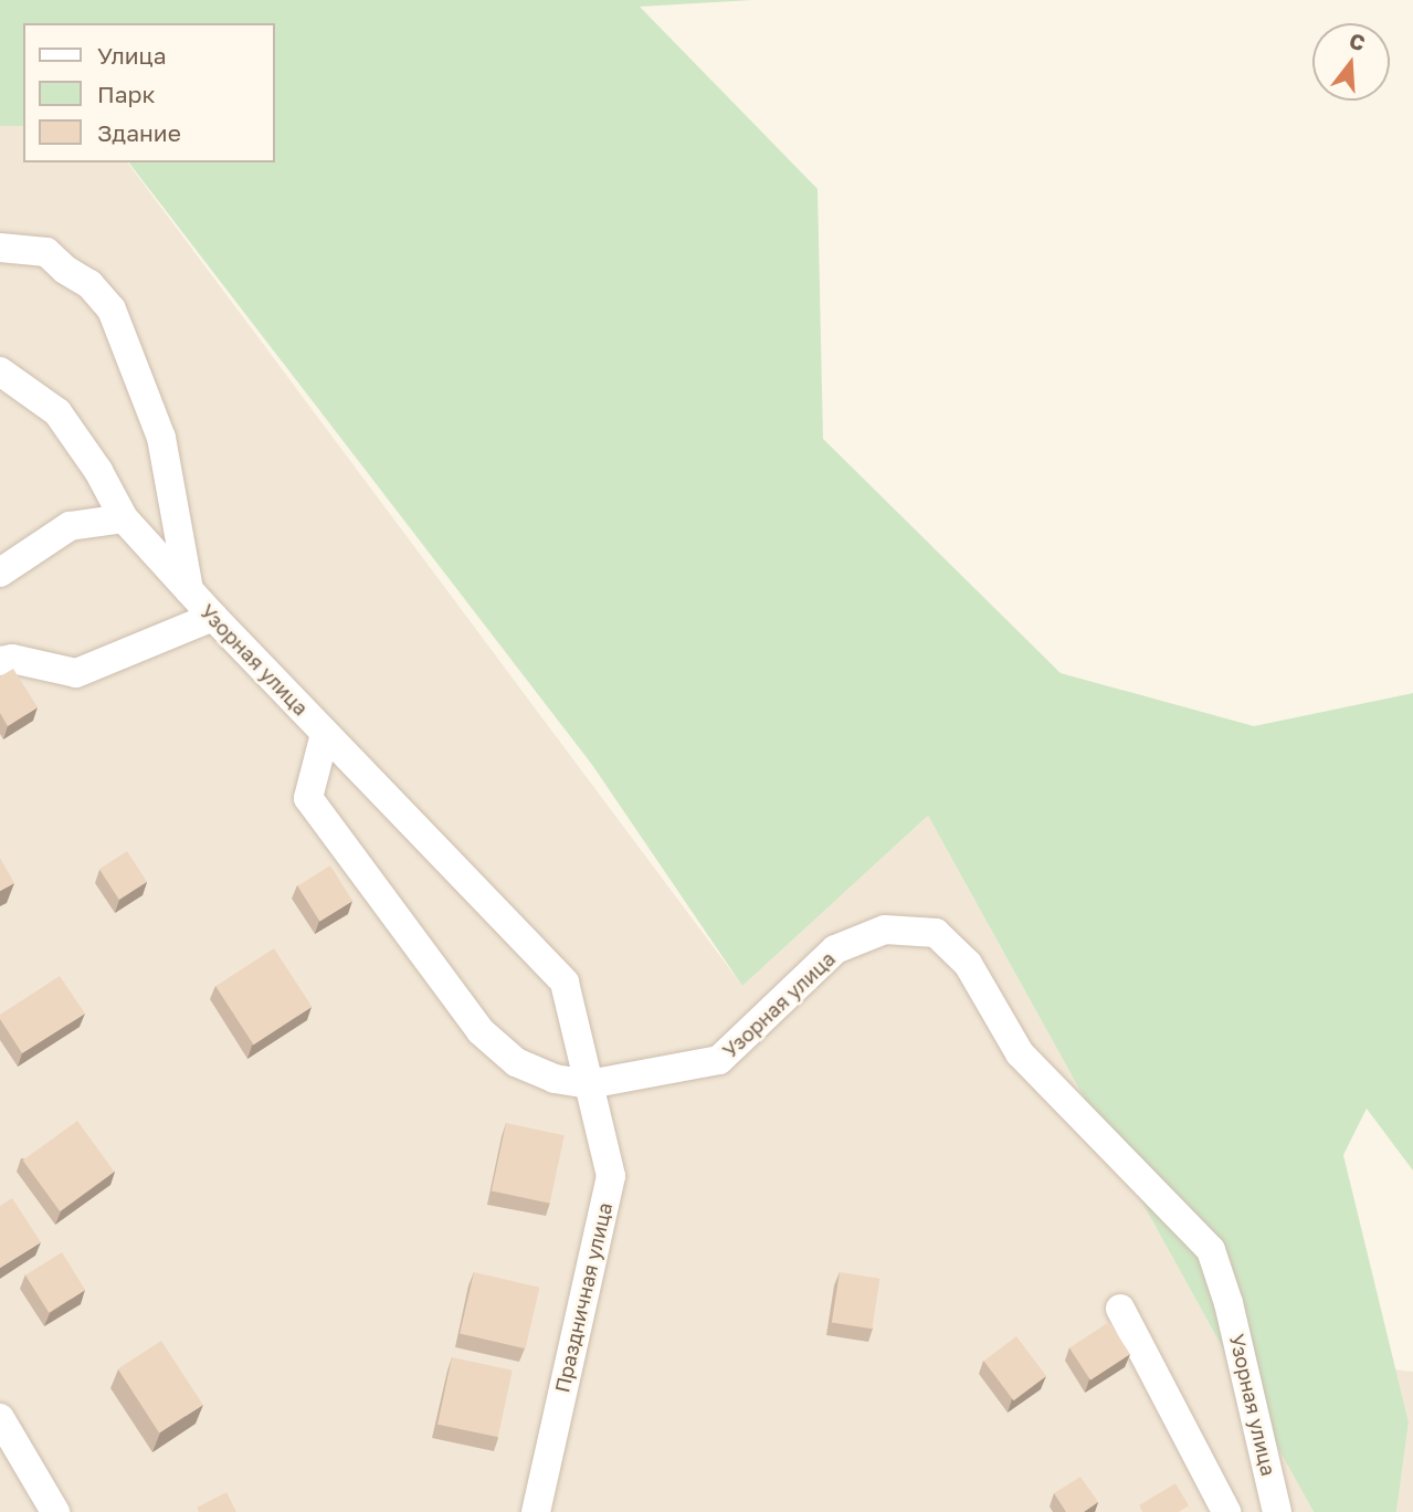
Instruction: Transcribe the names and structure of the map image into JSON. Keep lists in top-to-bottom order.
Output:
{
  "streets": {
    "street": ["Узорная улица", "Праздничная улица"]
  },
  "crossings": [
    ["Узорная улица", "Праздничная улица"]
  ],
  "legend": ["Улица", "Парк", "Здание"],
  "north": "top"
}
